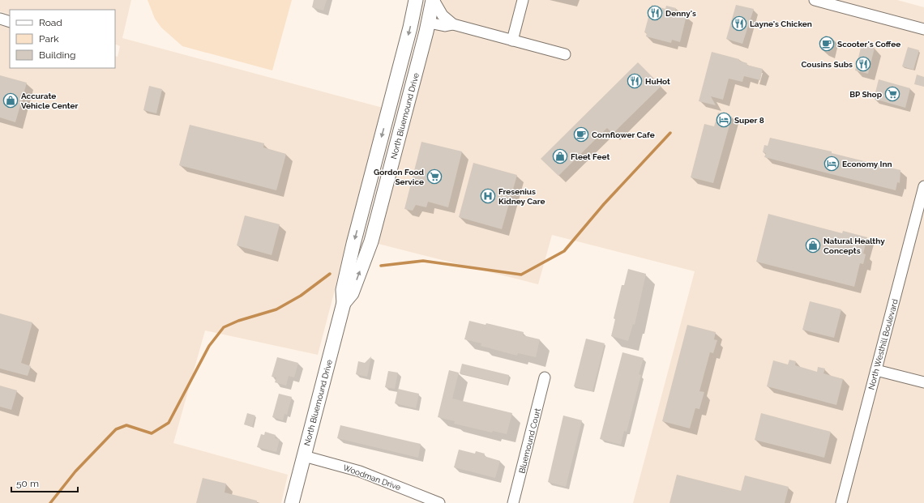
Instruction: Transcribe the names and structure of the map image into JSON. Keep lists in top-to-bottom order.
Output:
{
  "streets": {
    "main road": ["North Bluemound Drive"],
    "street": ["North Westhill Boulevard", "Bluemound Court", "Woodman Drive"]
  },
  "crossings": [
    ["North Bluemound Drive", "Woodman Drive"]
  ],
  "places": {
    "restaurant": [
      "Denny's",
      "Layne's Chicken",
      "Cousins Subs",
      "HuHot"
    ],
    "cafe": ["Scooter's Coffee", "Cornflower Cafe"],
    "supermarket": ["BP Shop", "Gordon Food Service"],
    "shop": ["Accurate Vehicle Center", "Fleet Feet", "Natural Healthy Concepts"],
    "hotel": ["Super 8", "Economy Inn"],
    "hospital": ["Fresenius Kidney Care"]
  },
  "legend": ["Road", "Park", "Building"],
  "scale_bar": "50 m"
}
